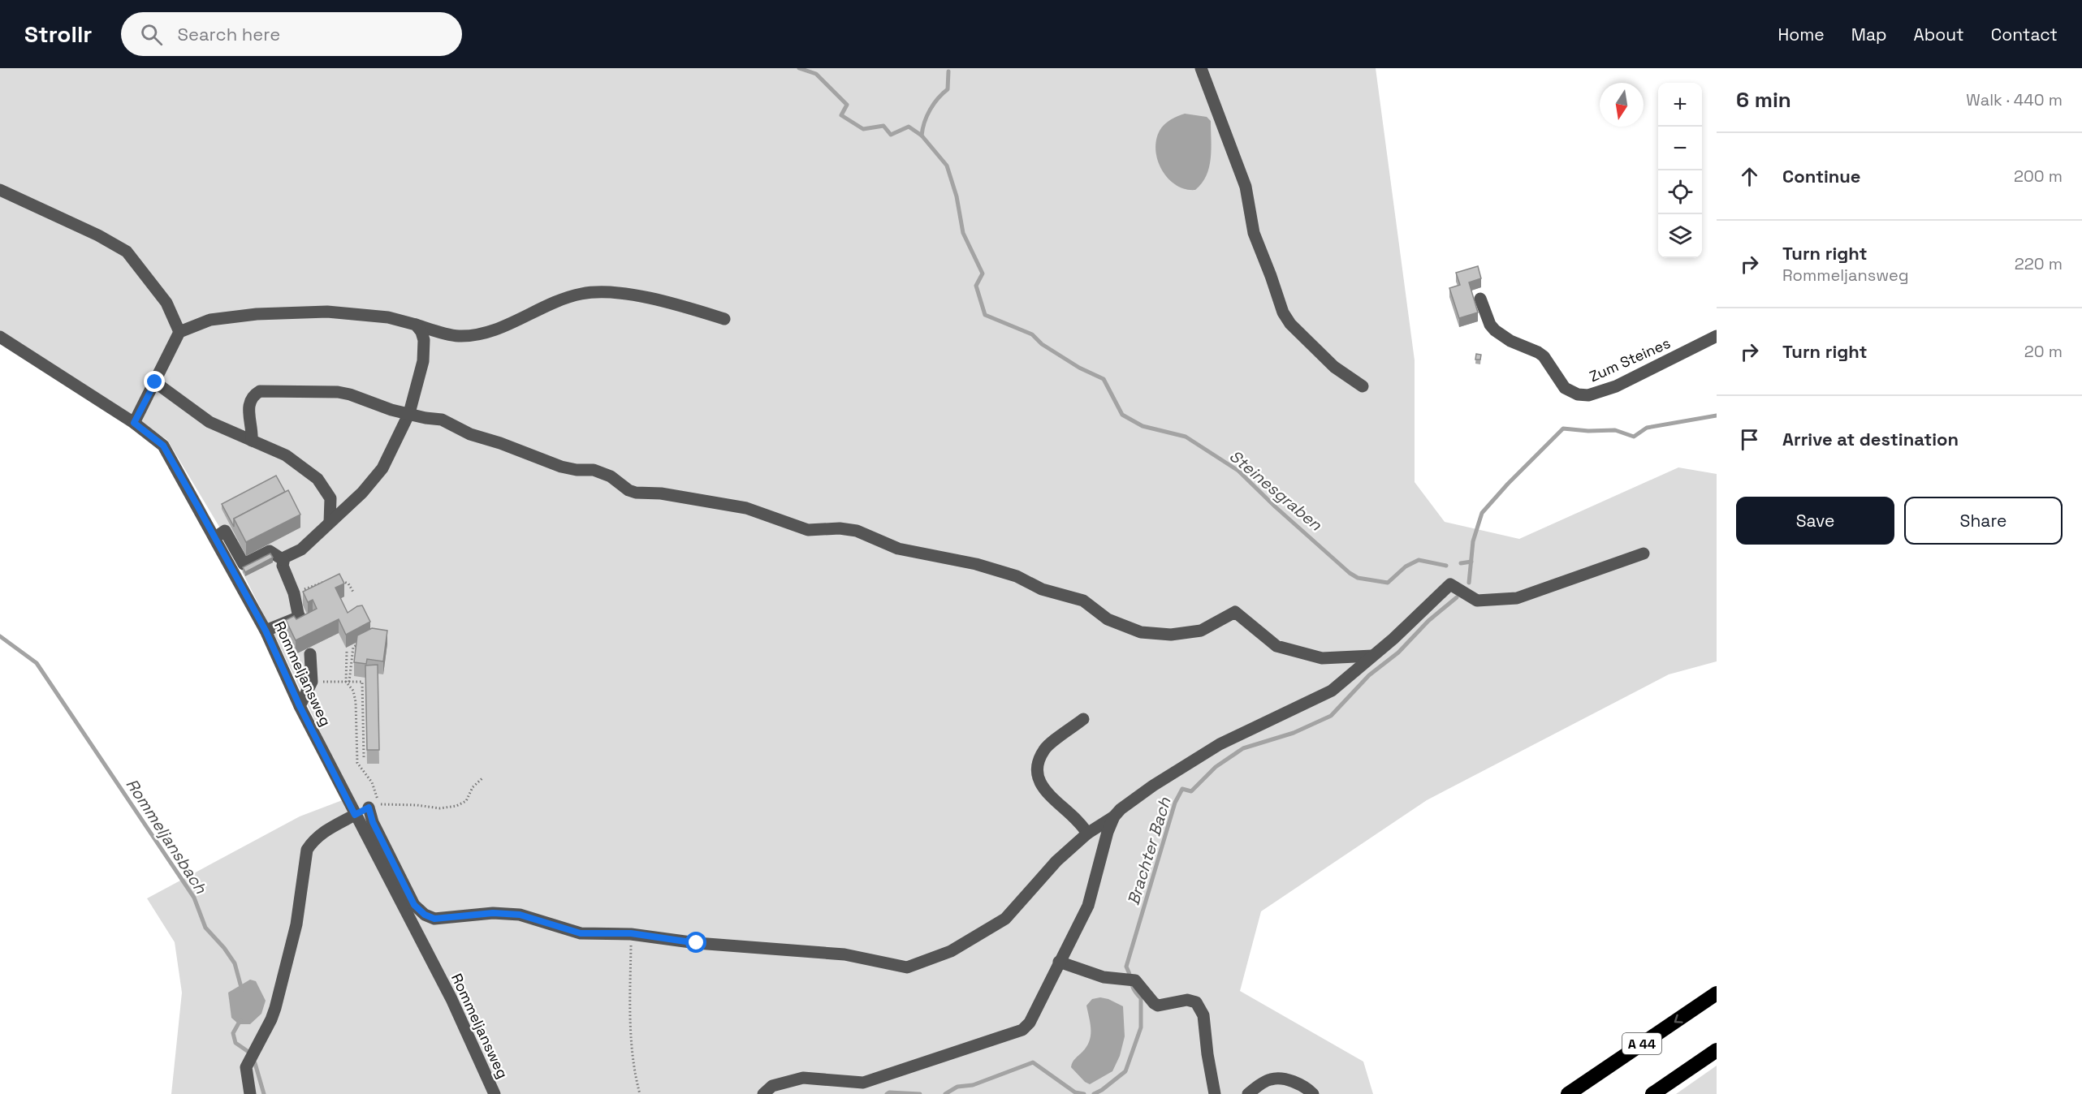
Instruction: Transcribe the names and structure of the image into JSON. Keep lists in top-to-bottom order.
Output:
{
  "streets": {
    "highway": ["A 44"],
    "street": ["Zum Steines", "Rommeljansweg"]
  },
  "water": ["Steinesgraben", "Rommeljansbach", "Brachter Bach"],
  "north": "bottom",
  "page": {
    "header": "Strollr",
    "search": "Search here",
    "nav": [
      "Home",
      "Map",
      "About",
      "Contact"
    ],
    "heading": ["6 min", "Walk · 440 m"],
    "map_buttons": ["+", "−"],
    "list": [
      ["Continue", "200 m"],
      ["Turn right", "Rommeljansweg", "220 m"],
      ["Turn right", "20 m"],
      "Arrive at destination"
    ],
    "buttons": ["Save", "Share"]
  }
}
